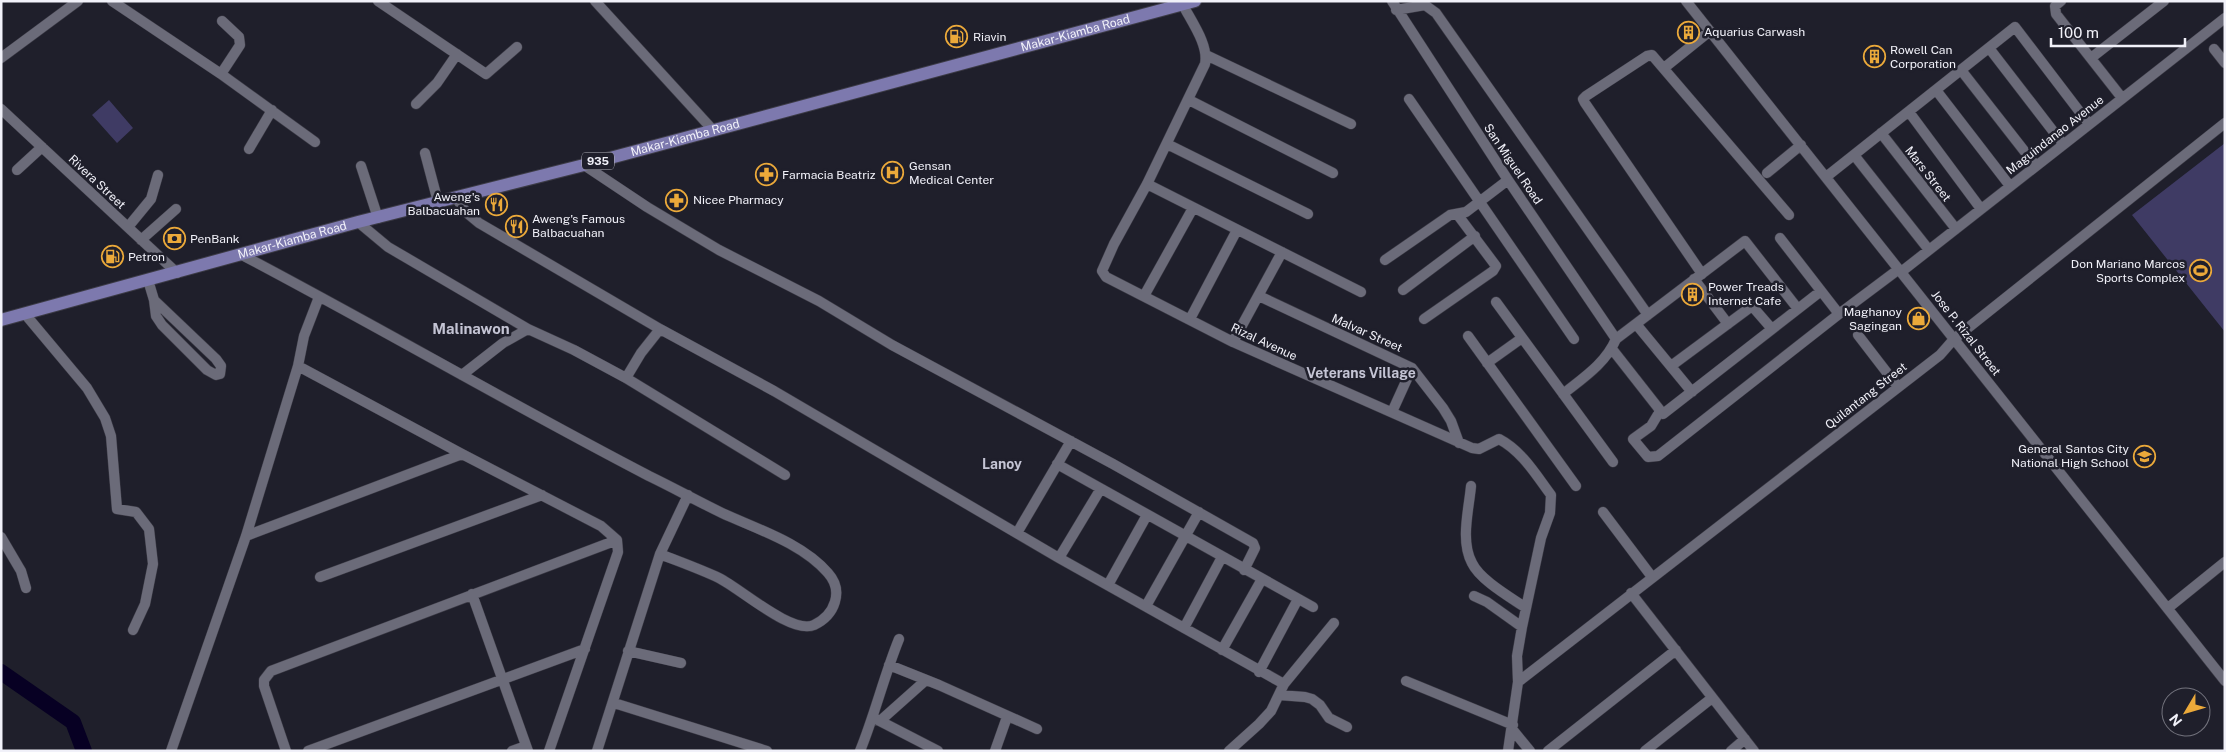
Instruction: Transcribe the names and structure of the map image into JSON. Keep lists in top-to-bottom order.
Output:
{
  "streets": {
    "main road": ["Makar-Kiamba Road", "935"],
    "street": [
      "Maguindanao Avenue",
      "San Miguel Road",
      "Mars Street",
      "Rivera Street",
      "Malvar Street",
      "Jose P. Rizal Street",
      "Rizal Avenue",
      "Quilantang Street"
    ]
  },
  "crossings": [
    ["Makar-Kiamba Road", "Rivera Street"],
    ["Maguindanao Avenue", "Mars Street"],
    ["Maguindanao Avenue", "Jose P. Rizal Street"],
    ["Malvar Street", "Rizal Avenue"],
    ["Jose P. Rizal Street", "Quilantang Street"]
  ],
  "districts": ["Malinawon", "Veterans Village", "Lanoy"],
  "places": {
    "building": ["Aquarius Carwash", "Rowell Can Corporation", "Power Treads Internet Cafe"],
    "fuel station": ["Riavin", "Petron"],
    "hospital": ["Gensan Medical Center"],
    "pharmacy": ["Farmacia Beatriz", "Nicee Pharmacy"],
    "restaurant": ["Aweng's Balbacuahan", "Aweng's Famous Balbacuahan"],
    "bank": ["PenBank"],
    "sports": ["Don Mariano Marcos Sports Complex"],
    "shop": ["Maghanoy Sagingan"],
    "school or university": ["General Santos City National High School"]
  },
  "scale_bar": "100 m",
  "north": "bottom left"
}
